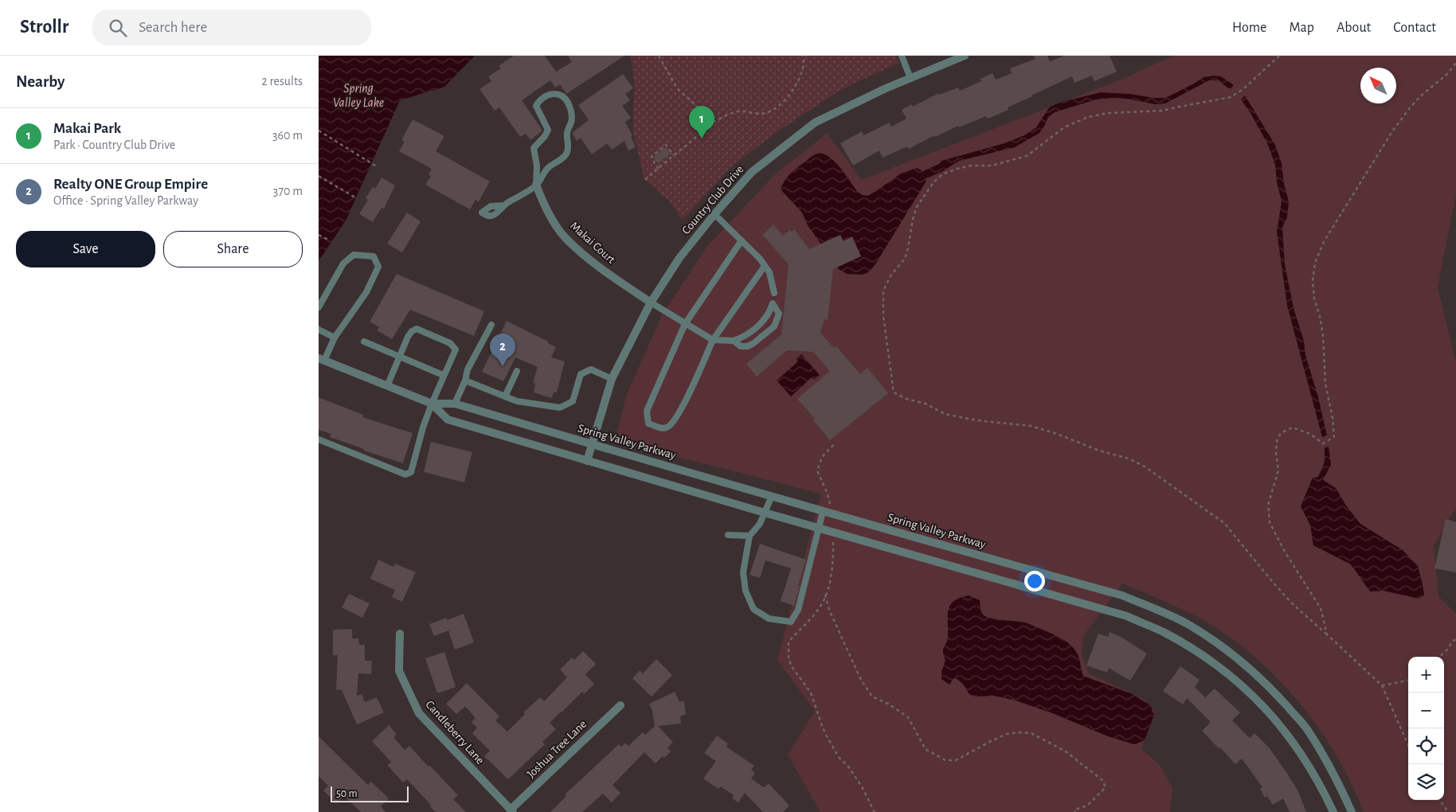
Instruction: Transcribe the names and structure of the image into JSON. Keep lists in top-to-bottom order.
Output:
{
  "streets": {
    "street": [
      "Country Club Drive",
      "Makai Court",
      "Spring Valley Parkway",
      "Candleberry Lane",
      "Joshua Tree Lane"
    ]
  },
  "crossings": [
    ["Country Club Drive", "Makai Court"],
    ["Country Club Drive", "Spring Valley Parkway"],
    ["Candleberry Lane", "Joshua Tree Lane"]
  ],
  "water": ["Spring Valley Lake"],
  "scale_bar": "50 m",
  "north": "top left",
  "page": {
    "header": "Strollr",
    "search": "Search here",
    "nav": [
      "Home",
      "Map",
      "About",
      "Contact"
    ],
    "heading": ["Nearby", "2 results"],
    "pins": ["1", "2"],
    "list": [
      {
        "mark": "1",
        "name": "Makai Park",
        "note": "Park · Country Club Drive",
        "value": "360 m"
      },
      {
        "mark": "2",
        "name": "Realty ONE Group Empire",
        "note": "Office · Spring Valley Parkway",
        "value": "370 m"
      }
    ],
    "buttons": ["Save", "Share"],
    "map_buttons": ["+", "−"],
    "scale": "50 m"
  }
}
